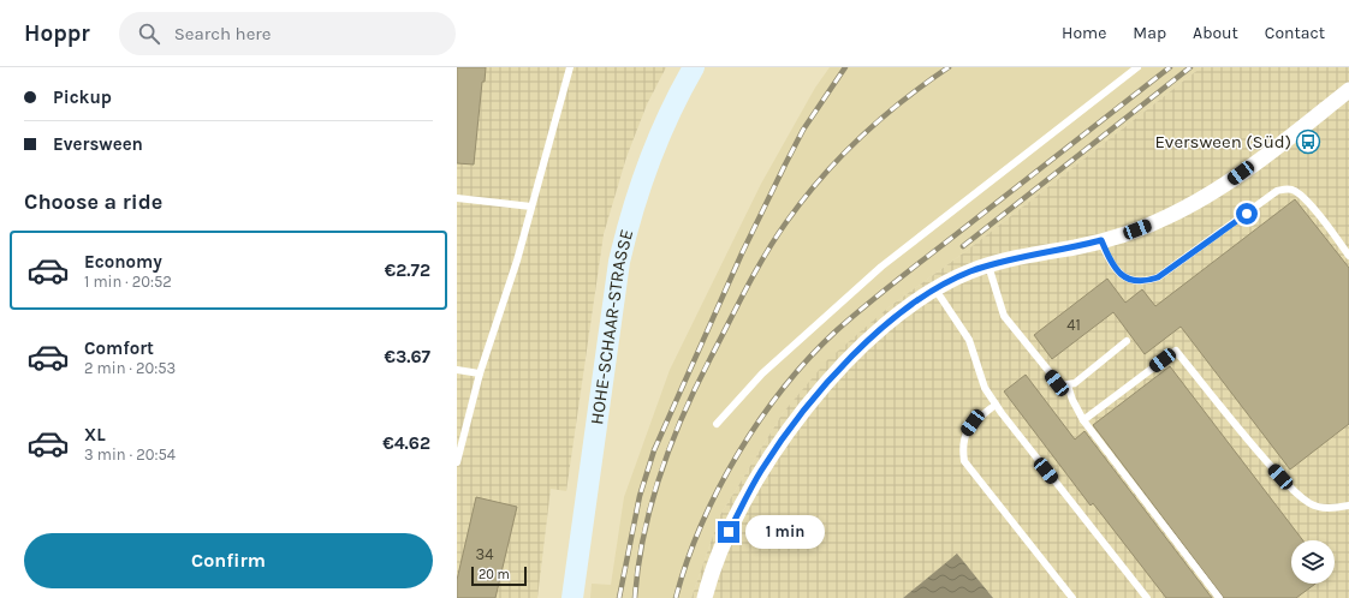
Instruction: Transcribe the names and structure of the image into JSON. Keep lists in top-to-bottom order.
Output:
{
  "streets": {
    "main road": ["HOHE-SCHAAR-STRASSE"]
  },
  "places": {
    "bus stop": ["Eversween (Süd)"]
  },
  "house_numbers": ["41", "34"],
  "scale_bar": "20 m",
  "page": {
    "header": "Hoppr",
    "search": "Search here",
    "nav": [
      "Home",
      "Map",
      "About",
      "Contact"
    ],
    "banner": ["Pickup", "Eversween"],
    "heading": "Choose a ride",
    "list": [
      {
        "name": "Economy",
        "note": "1 min · 20:52",
        "value": "€2.72"
      },
      {
        "name": "Comfort",
        "note": "2 min · 20:53",
        "value": "€3.67"
      },
      {
        "name": "XL",
        "note": "3 min · 20:54",
        "value": "€4.62"
      }
    ],
    "bubble": "1 min",
    "buttons": "Confirm",
    "scale": "20 m"
  }
}
